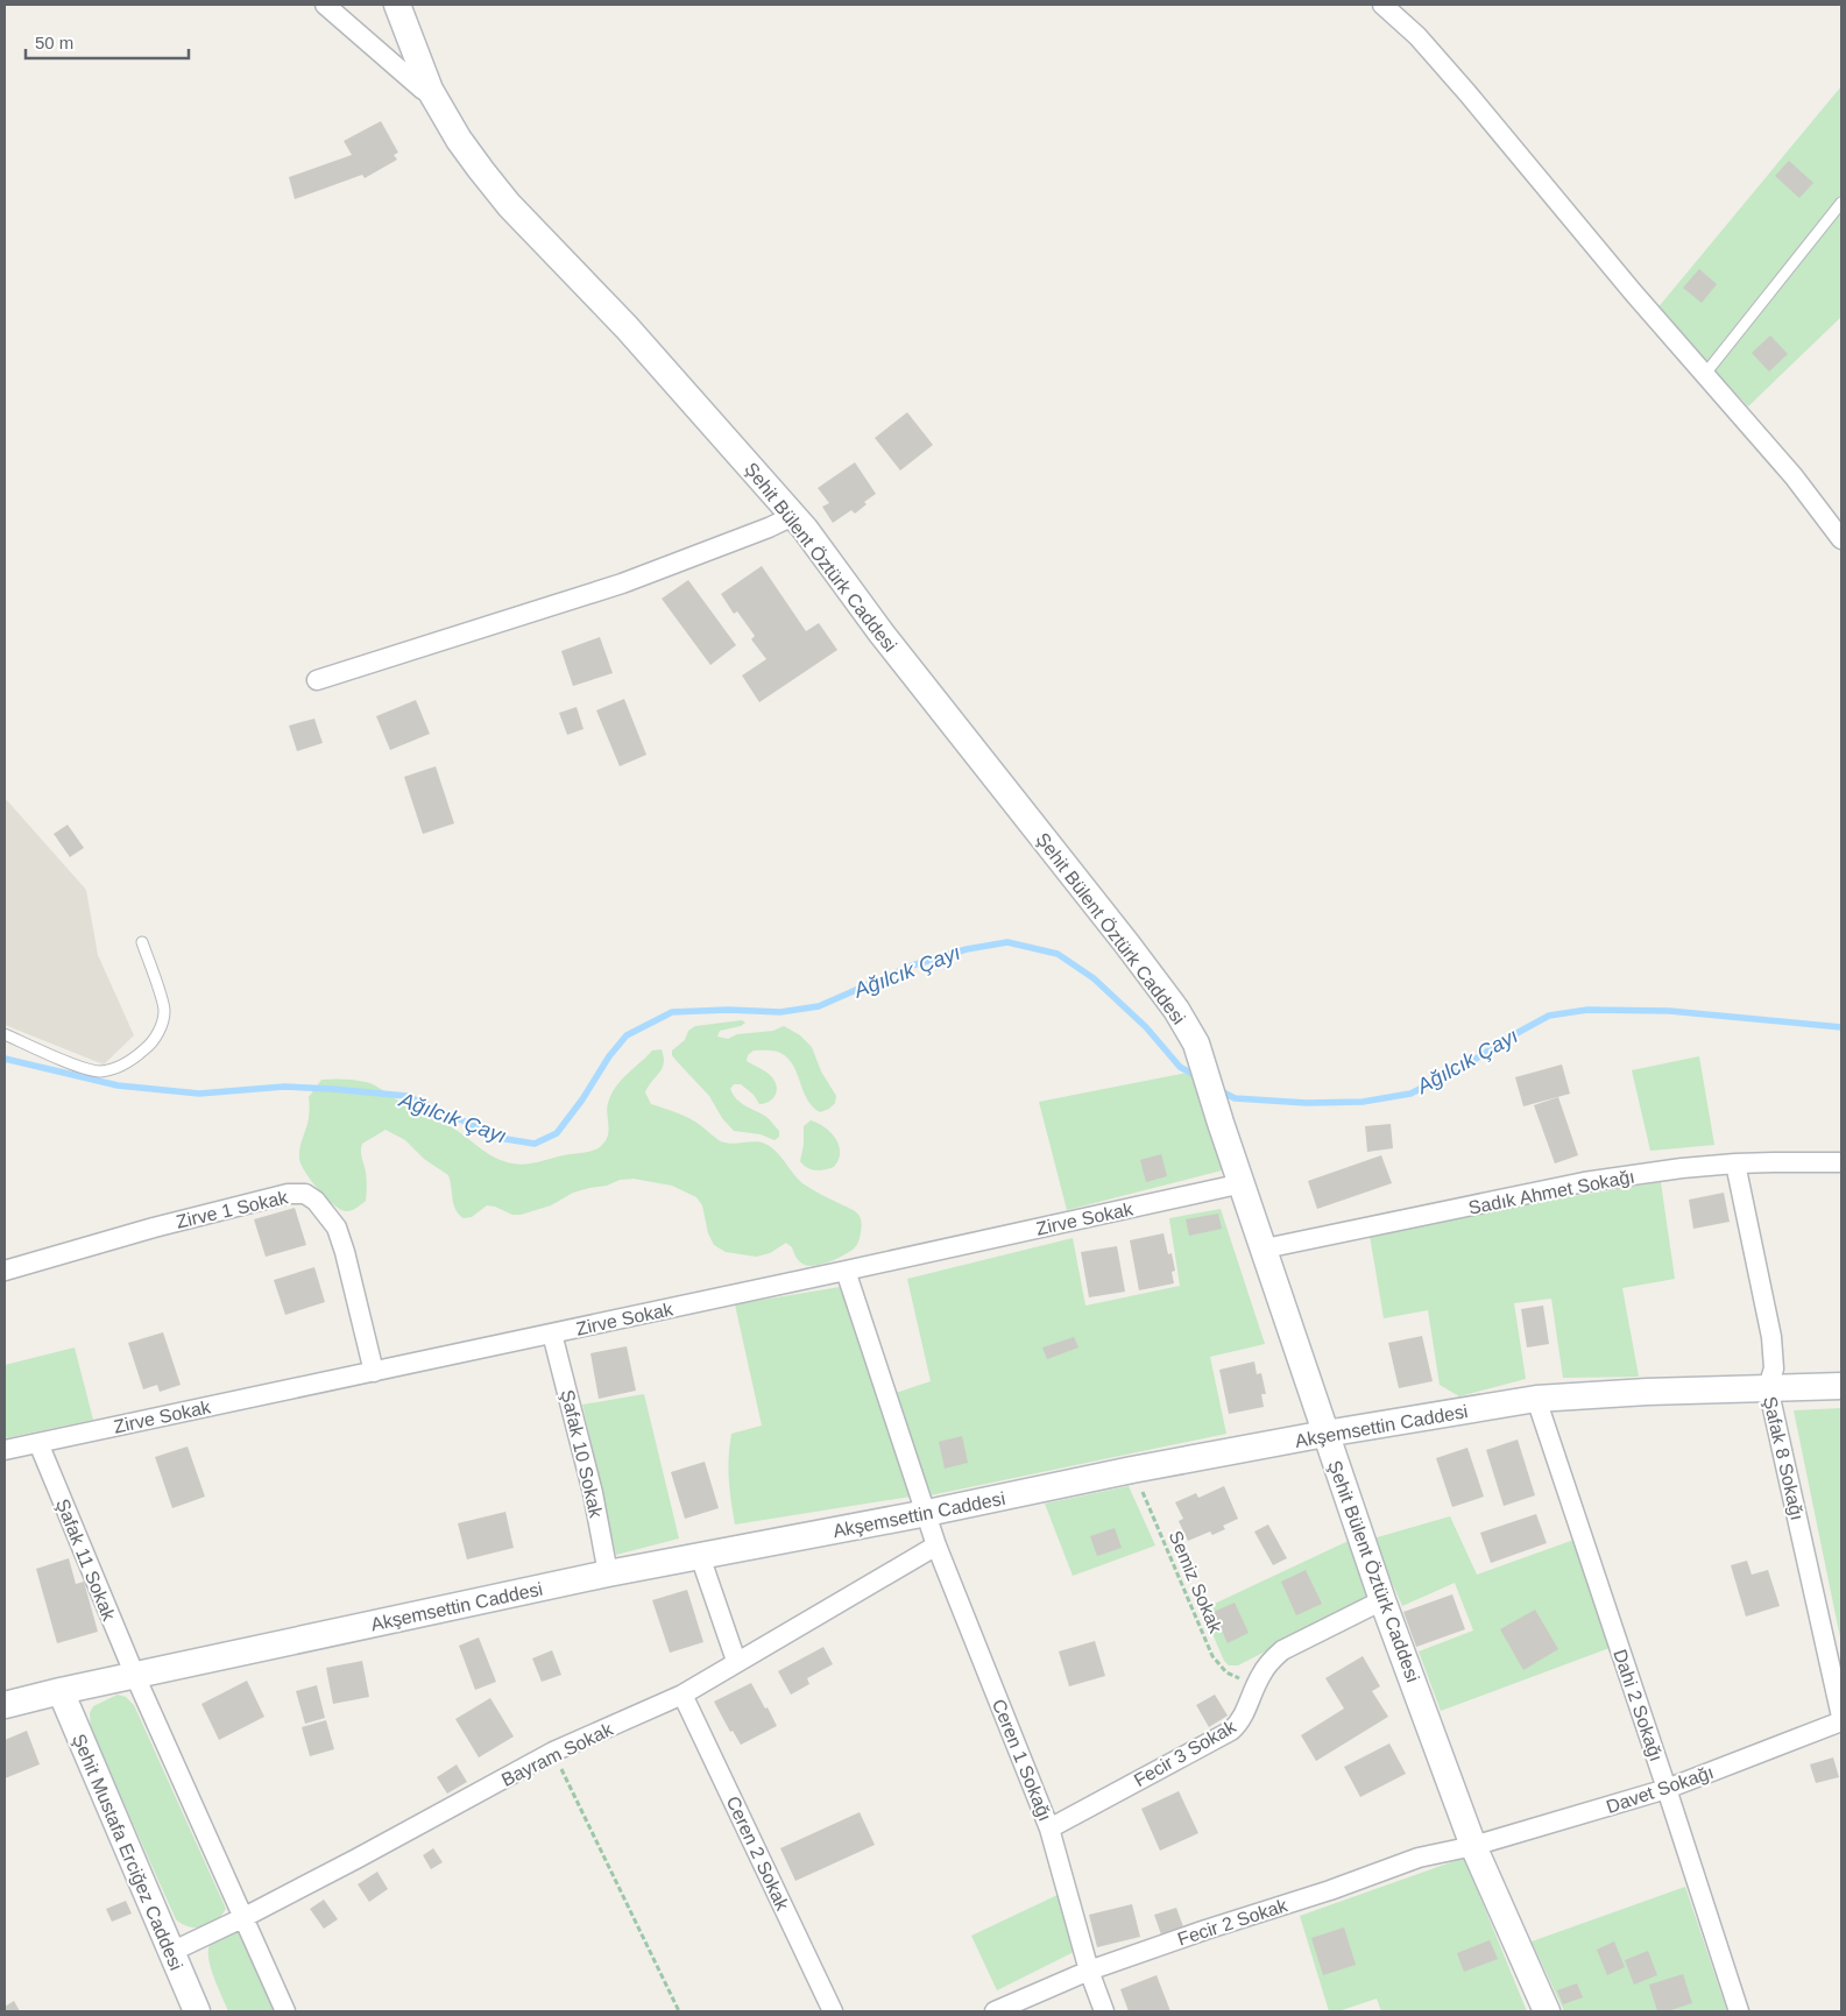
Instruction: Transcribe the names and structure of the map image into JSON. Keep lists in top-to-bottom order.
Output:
{
  "streets": {
    "street": [
      "Şehit Bülent Öztürk Caddesi",
      "Sadık Ahmet Sokağı",
      "Zirve 1 Sokak",
      "Zirve Sokak",
      "Akşemsettin Caddesi",
      "Şafak 10 Sokak",
      "Şafak 8 Sokağı",
      "Şafak 11 Sokak",
      "Dahi 2 Sokağı",
      "Fecir 3 Sokak",
      "Bayram Sokak",
      "Ceren 1 Sokağı",
      "Davet Sokağı",
      "Şehit Mustafa Erciğez Caddesi",
      "Ceren 2 Sokak",
      "Fecir 2 Sokak"
    ],
    "path": ["Semiz Sokak"]
  },
  "crossings": [
    ["Şehit Bülent Öztürk Caddesi", "Sadık Ahmet Sokağı"],
    ["Şehit Bülent Öztürk Caddesi", "Zirve Sokak"],
    ["Şehit Bülent Öztürk Caddesi", "Akşemsettin Caddesi"],
    ["Şehit Bülent Öztürk Caddesi", "Fecir 3 Sokak"],
    ["Şehit Bülent Öztürk Caddesi", "Davet Sokağı"],
    ["Şehit Bülent Öztürk Caddesi", "Fecir 2 Sokak"],
    ["Sadık Ahmet Sokağı", "Şafak 8 Sokağı"],
    ["Zirve 1 Sokak", "Zirve Sokak"],
    ["Zirve Sokak", "Şafak 10 Sokak"],
    ["Zirve Sokak", "Şafak 11 Sokak"],
    ["Zirve Sokak", "Ceren 1 Sokağı"],
    ["Akşemsettin Caddesi", "Şafak 10 Sokak"],
    ["Akşemsettin Caddesi", "Şafak 8 Sokağı"],
    ["Akşemsettin Caddesi", "Şafak 11 Sokak"],
    ["Akşemsettin Caddesi", "Semiz Sokak"],
    ["Akşemsettin Caddesi", "Dahi 2 Sokağı"],
    ["Akşemsettin Caddesi", "Ceren 1 Sokağı"],
    ["Akşemsettin Caddesi", "Şehit Mustafa Erciğez Caddesi"],
    ["Şafak 8 Sokağı", "Davet Sokağı"],
    ["Şafak 11 Sokak", "Bayram Sokak"],
    ["Semiz Sokak", "Fecir 3 Sokak"],
    ["Dahi 2 Sokağı", "Davet Sokağı"],
    ["Fecir 3 Sokak", "Ceren 1 Sokağı"],
    ["Bayram Sokak", "Ceren 1 Sokağı"],
    ["Bayram Sokak", "Şehit Mustafa Erciğez Caddesi"],
    ["Bayram Sokak", "Ceren 2 Sokak"],
    ["Ceren 1 Sokağı", "Fecir 2 Sokak"],
    ["Davet Sokağı", "Fecir 2 Sokak"]
  ],
  "water": ["Ağılcık Çayı"],
  "scale_bar": "50 m"
}
